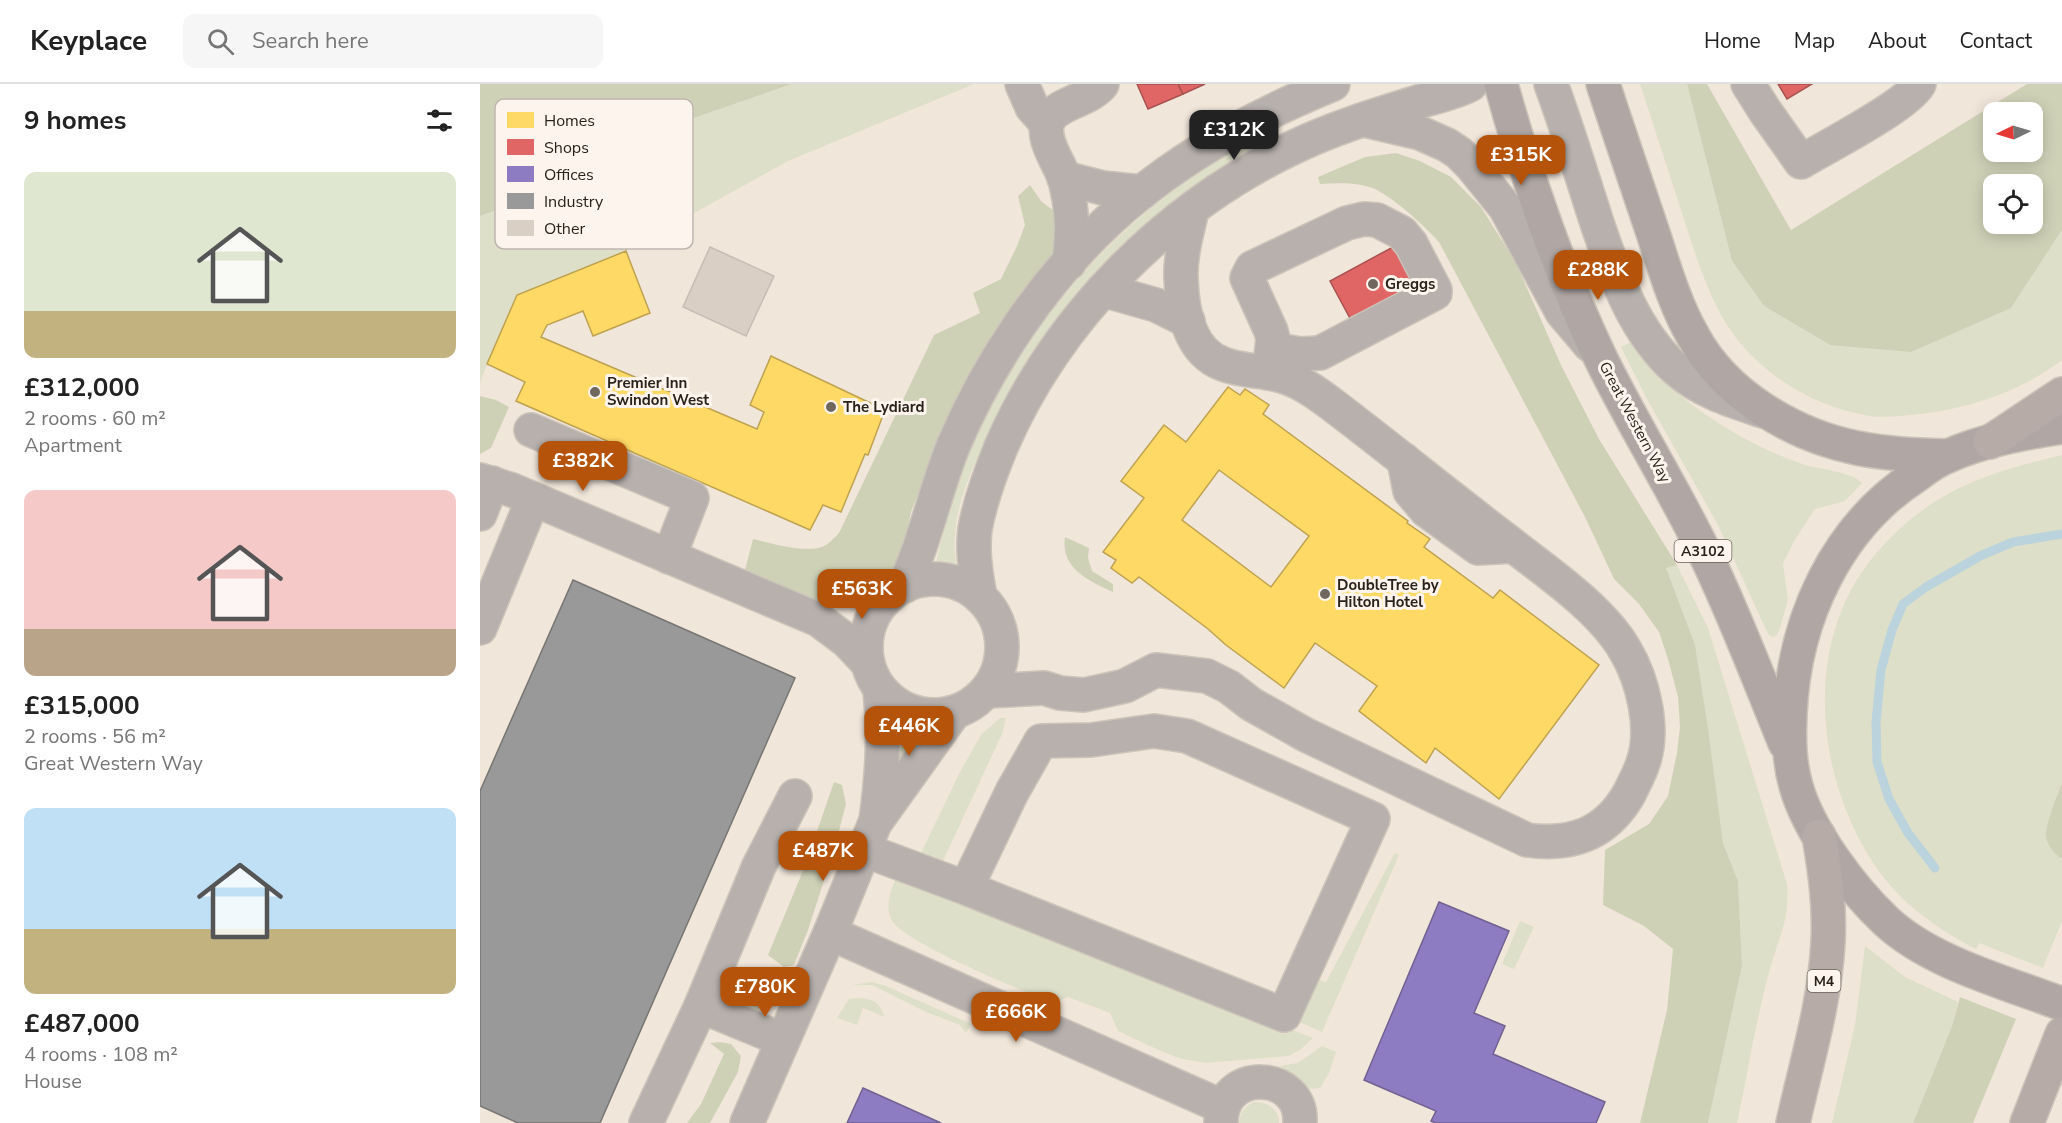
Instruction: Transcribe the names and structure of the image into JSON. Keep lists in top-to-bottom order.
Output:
{
  "streets": {
    "highway": ["M4"],
    "main road": ["Great Western Way", "A3102"]
  },
  "places": [
    "Greggs",
    "Premier Inn Swindon West",
    "The Lydiard",
    "DoubleTree by Hilton Hotel"
  ],
  "legend": [
    "Homes",
    "Shops",
    "Offices",
    "Industry",
    "Other"
  ],
  "north": "left",
  "page": {
    "header": "Keyplace",
    "search": "Search here",
    "nav": [
      "Home",
      "Map",
      "About",
      "Contact"
    ],
    "heading": "9 homes",
    "price": [
      "£312K",
      "£315K",
      "£288K",
      "£382K",
      "£563K",
      "£446K",
      "£487K",
      "£780K",
      "£666K"
    ],
    "list": [
      {
        "name": "£312,000",
        "note": "2 rooms · 60 m² · Apartment"
      },
      {
        "name": "£315,000",
        "note": "2 rooms · 56 m² · Great Western Way"
      },
      {
        "name": "£487,000",
        "note": "4 rooms · 108 m² · House"
      }
    ]
  }
}
